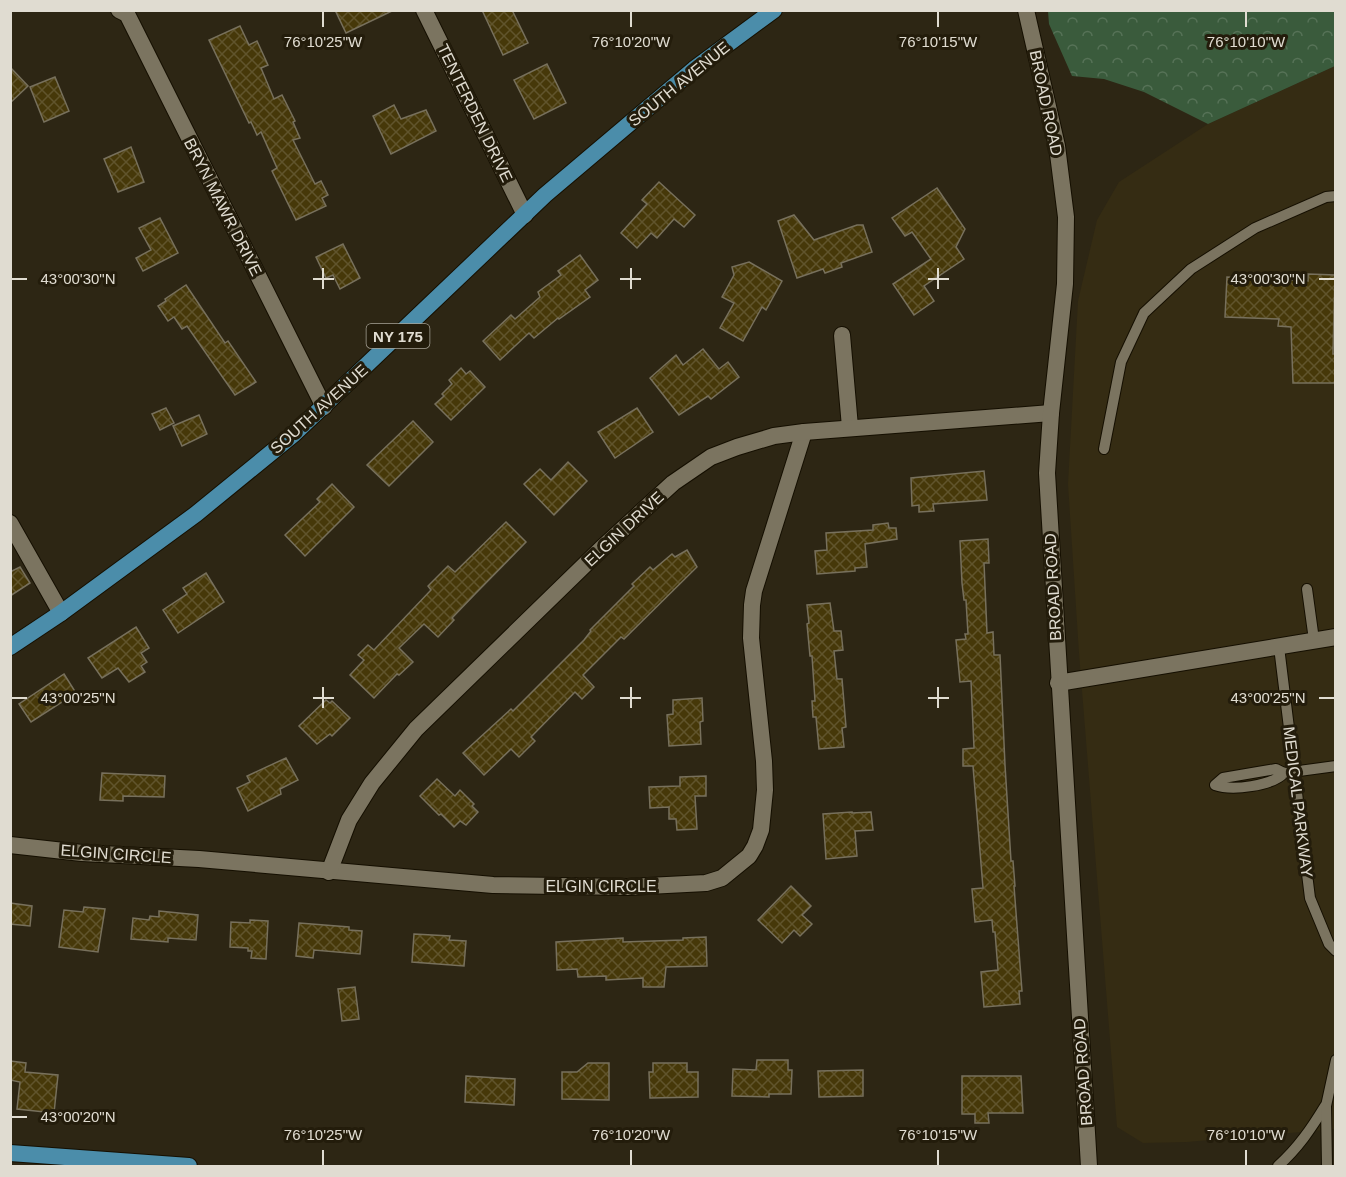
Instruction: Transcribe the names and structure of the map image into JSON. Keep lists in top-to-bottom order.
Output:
{
  "streets": {
    "main road": ["SOUTH AVENUE", "NY 175"],
    "street": [
      "BROAD ROAD",
      "TENTERDEN DRIVE",
      "BRYN MAWR DRIVE",
      "ELGIN DRIVE",
      "ELGIN CIRCLE"
    ],
    "lane": ["MEDICAL PARKWAY"]
  },
  "crossings": [
    ["SOUTH AVENUE", "TENTERDEN DRIVE"],
    ["SOUTH AVENUE", "BRYN MAWR DRIVE"],
    ["BROAD ROAD", "ELGIN DRIVE"],
    ["ELGIN DRIVE", "ELGIN CIRCLE"]
  ],
  "coordinates": [
    "76°10'25\"W",
    "76°10'20\"W",
    "76°10'15\"W",
    "76°10'10\"W",
    "43°00'30\"N",
    "43°00'25\"N",
    "43°00'20\"N"
  ]
}
